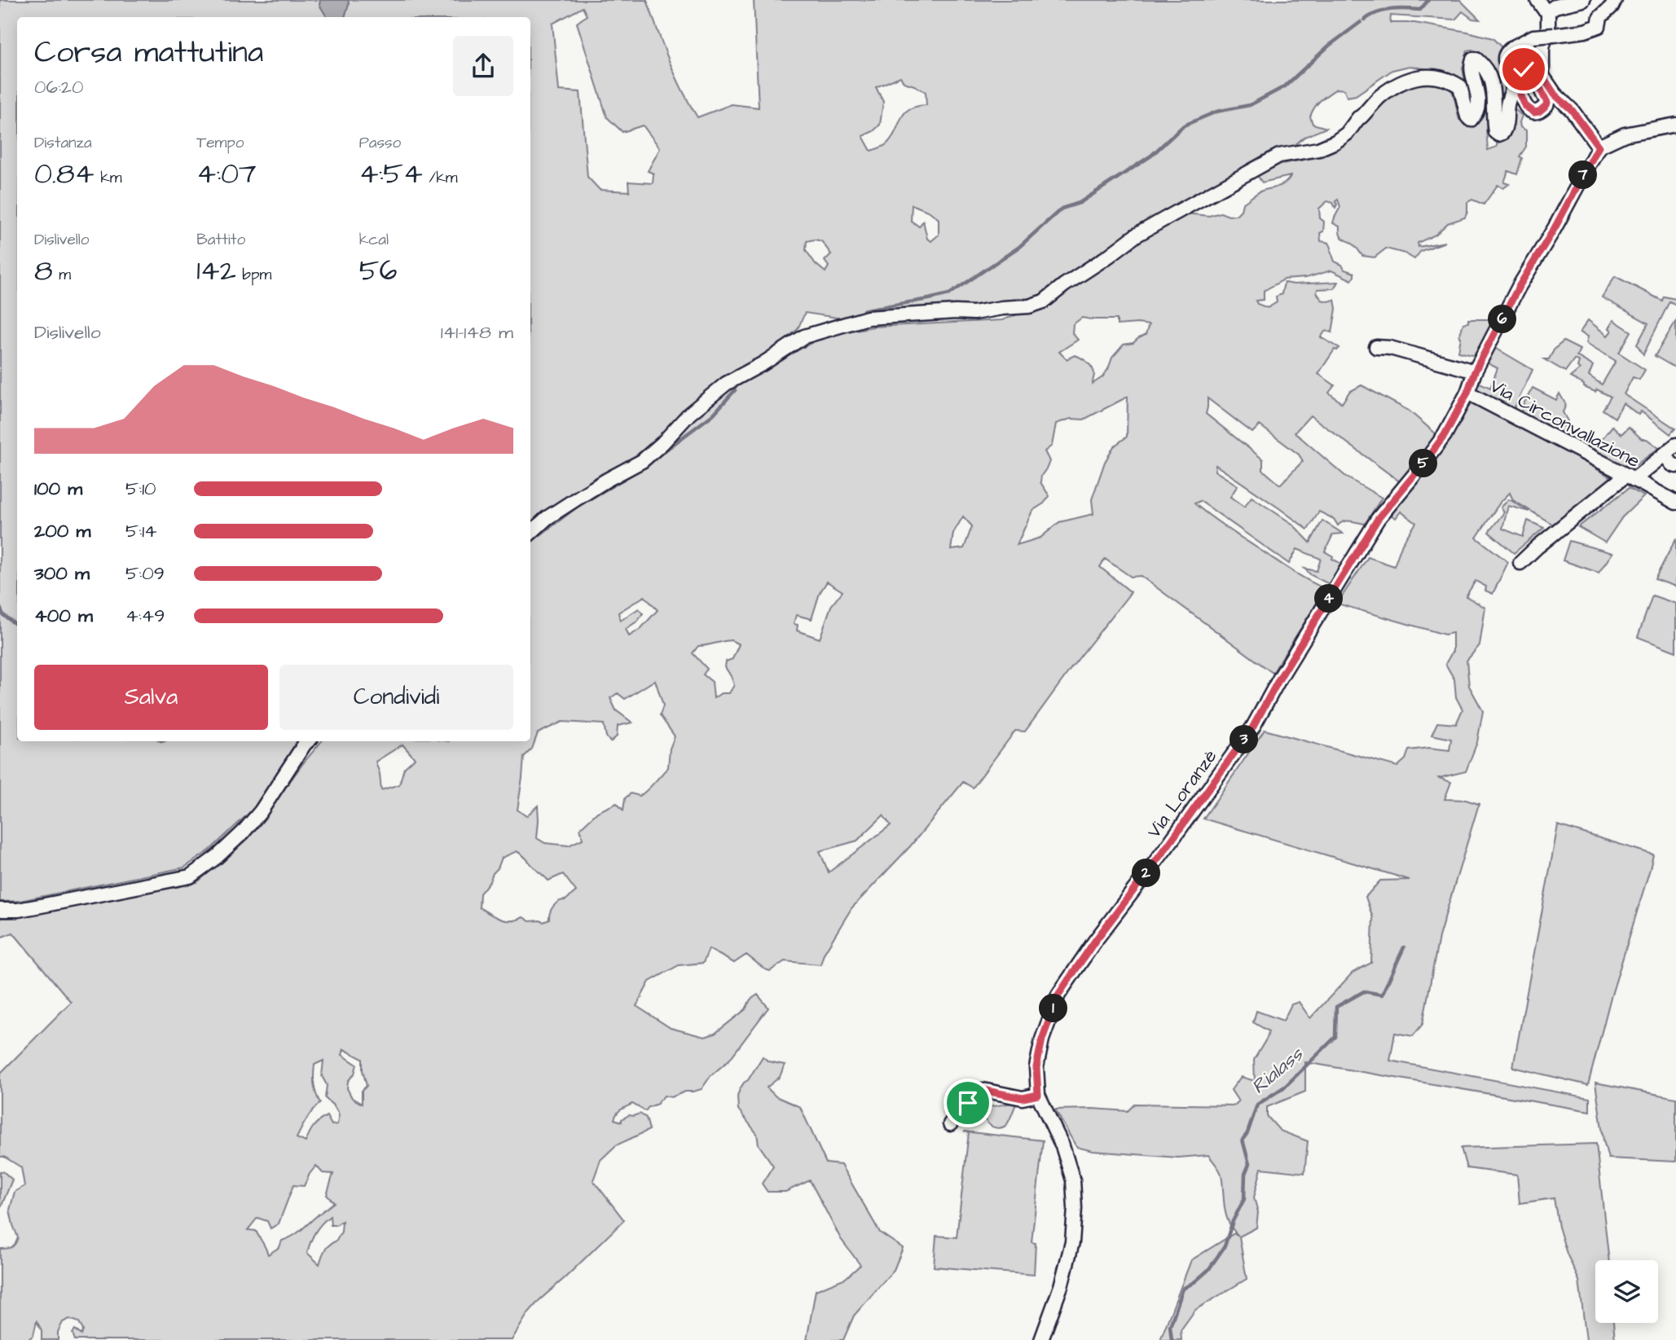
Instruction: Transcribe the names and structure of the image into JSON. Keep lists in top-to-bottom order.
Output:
{
  "streets": {
    "street": ["Via Circonvallazione", "Via Loranzè"]
  },
  "crossings": [
    ["Via Circonvallazione", "Via Loranzè"]
  ],
  "water": ["Rialass"],
  "page": {
    "heading": ["Corsa mattutina", "06:20"],
    "stats": [
      ["Distanza", "0.84 km"],
      ["Tempo", "4:07"],
      ["Passo", "4:54 /km"],
      ["Dislivello", "8 m"],
      ["Battito", "142 bpm"],
      ["kcal", "56"]
    ],
    "pins": [
      "7",
      "6",
      "5",
      "4",
      "3",
      "2",
      "1"
    ],
    "chart": ["Dislivello", "141–148 m"],
    "list": [
      {
        "name": "100 m",
        "note": "5:10"
      },
      {
        "name": "200 m",
        "note": "5:14"
      },
      {
        "name": "300 m",
        "note": "5:09"
      },
      {
        "name": "400 m",
        "note": "4:49"
      }
    ],
    "buttons": ["Salva", "Condividi"]
  }
}
